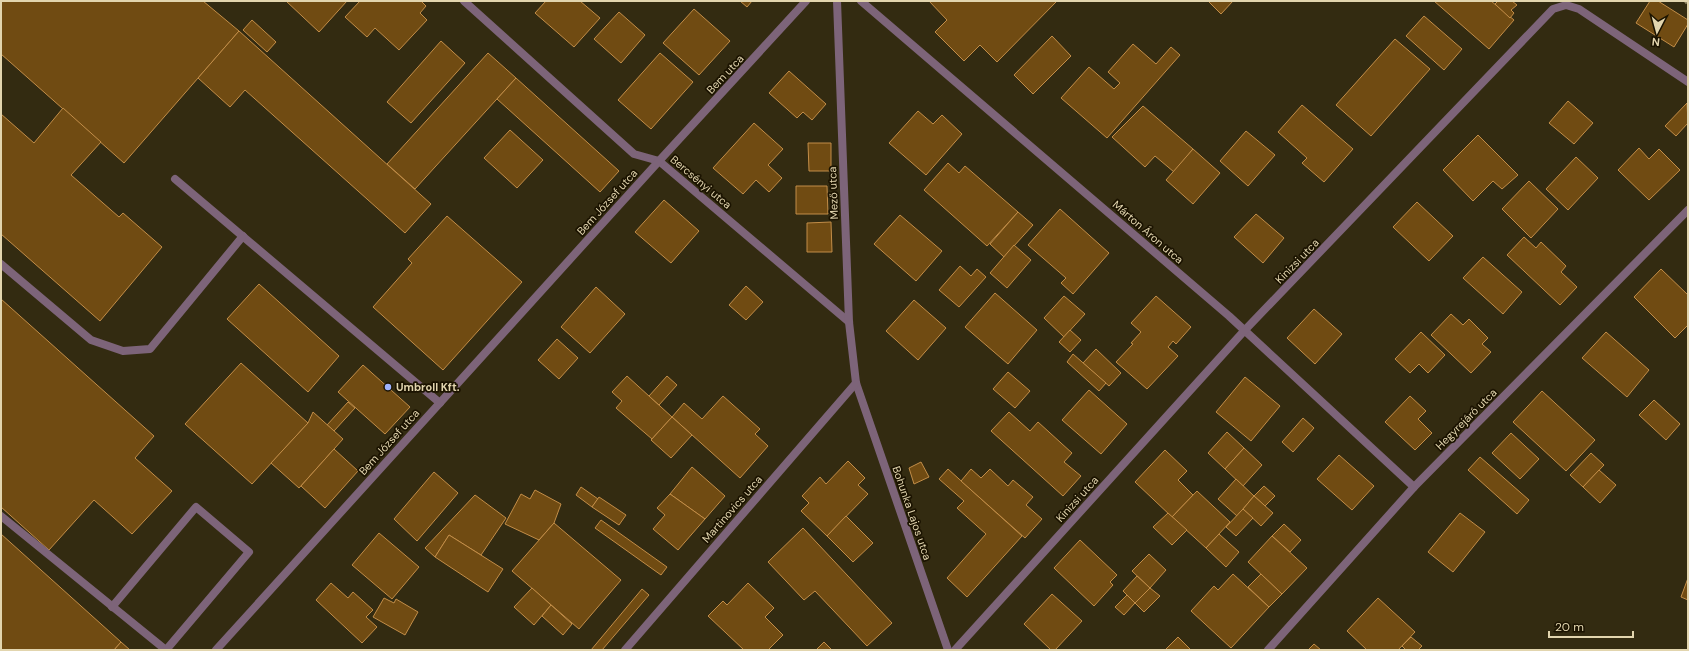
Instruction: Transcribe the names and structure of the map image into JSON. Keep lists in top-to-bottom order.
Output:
{
  "streets": {
    "street": [
      "Bem utca",
      "Bercsényi utca",
      "Mező utca",
      "Bem József utca",
      "Márton Áron utca",
      "Kinizsi utca",
      "Hegyrejáró utca",
      "Martinovics utca",
      "Bohunka Lajos utca"
    ]
  },
  "crossings": [
    ["Bem utca", "Bercsényi utca"],
    ["Bem utca", "Bem József utca"],
    ["Bercsényi utca", "Mező utca"],
    ["Bercsényi utca", "Bem József utca"],
    ["Mező utca", "Martinovics utca"],
    ["Mező utca", "Bohunka Lajos utca"],
    ["Márton Áron utca", "Kinizsi utca"],
    ["Márton Áron utca", "Hegyrejáró utca"],
    ["Martinovics utca", "Bohunka Lajos utca"]
  ],
  "places": ["Umbroll Kft."],
  "scale_bar": "20 m",
  "north": "bottom"
}
